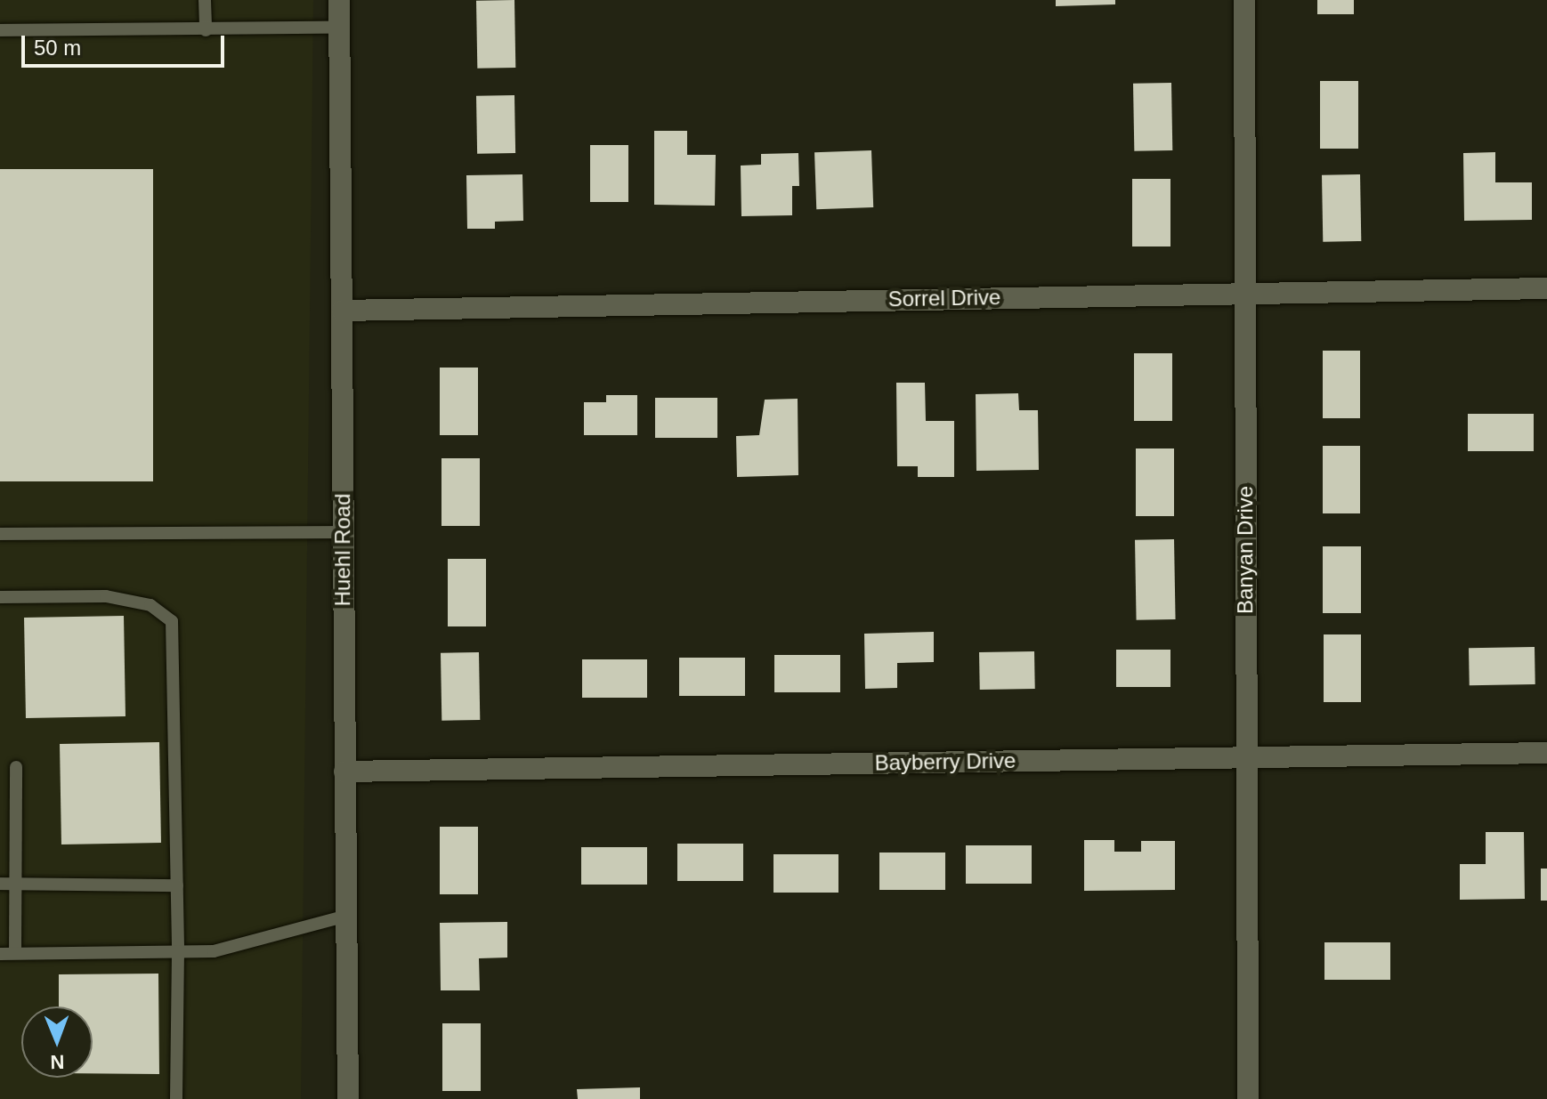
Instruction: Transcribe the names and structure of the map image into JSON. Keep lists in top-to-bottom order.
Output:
{
  "streets": {
    "street": [
      "Sorrel Drive",
      "Huehl Road",
      "Banyan Drive",
      "Bayberry Drive"
    ]
  },
  "crossings": [
    ["Sorrel Drive", "Huehl Road"],
    ["Sorrel Drive", "Banyan Drive"],
    ["Huehl Road", "Bayberry Drive"],
    ["Banyan Drive", "Bayberry Drive"]
  ],
  "scale_bar": "50 m",
  "north": "bottom"
}
